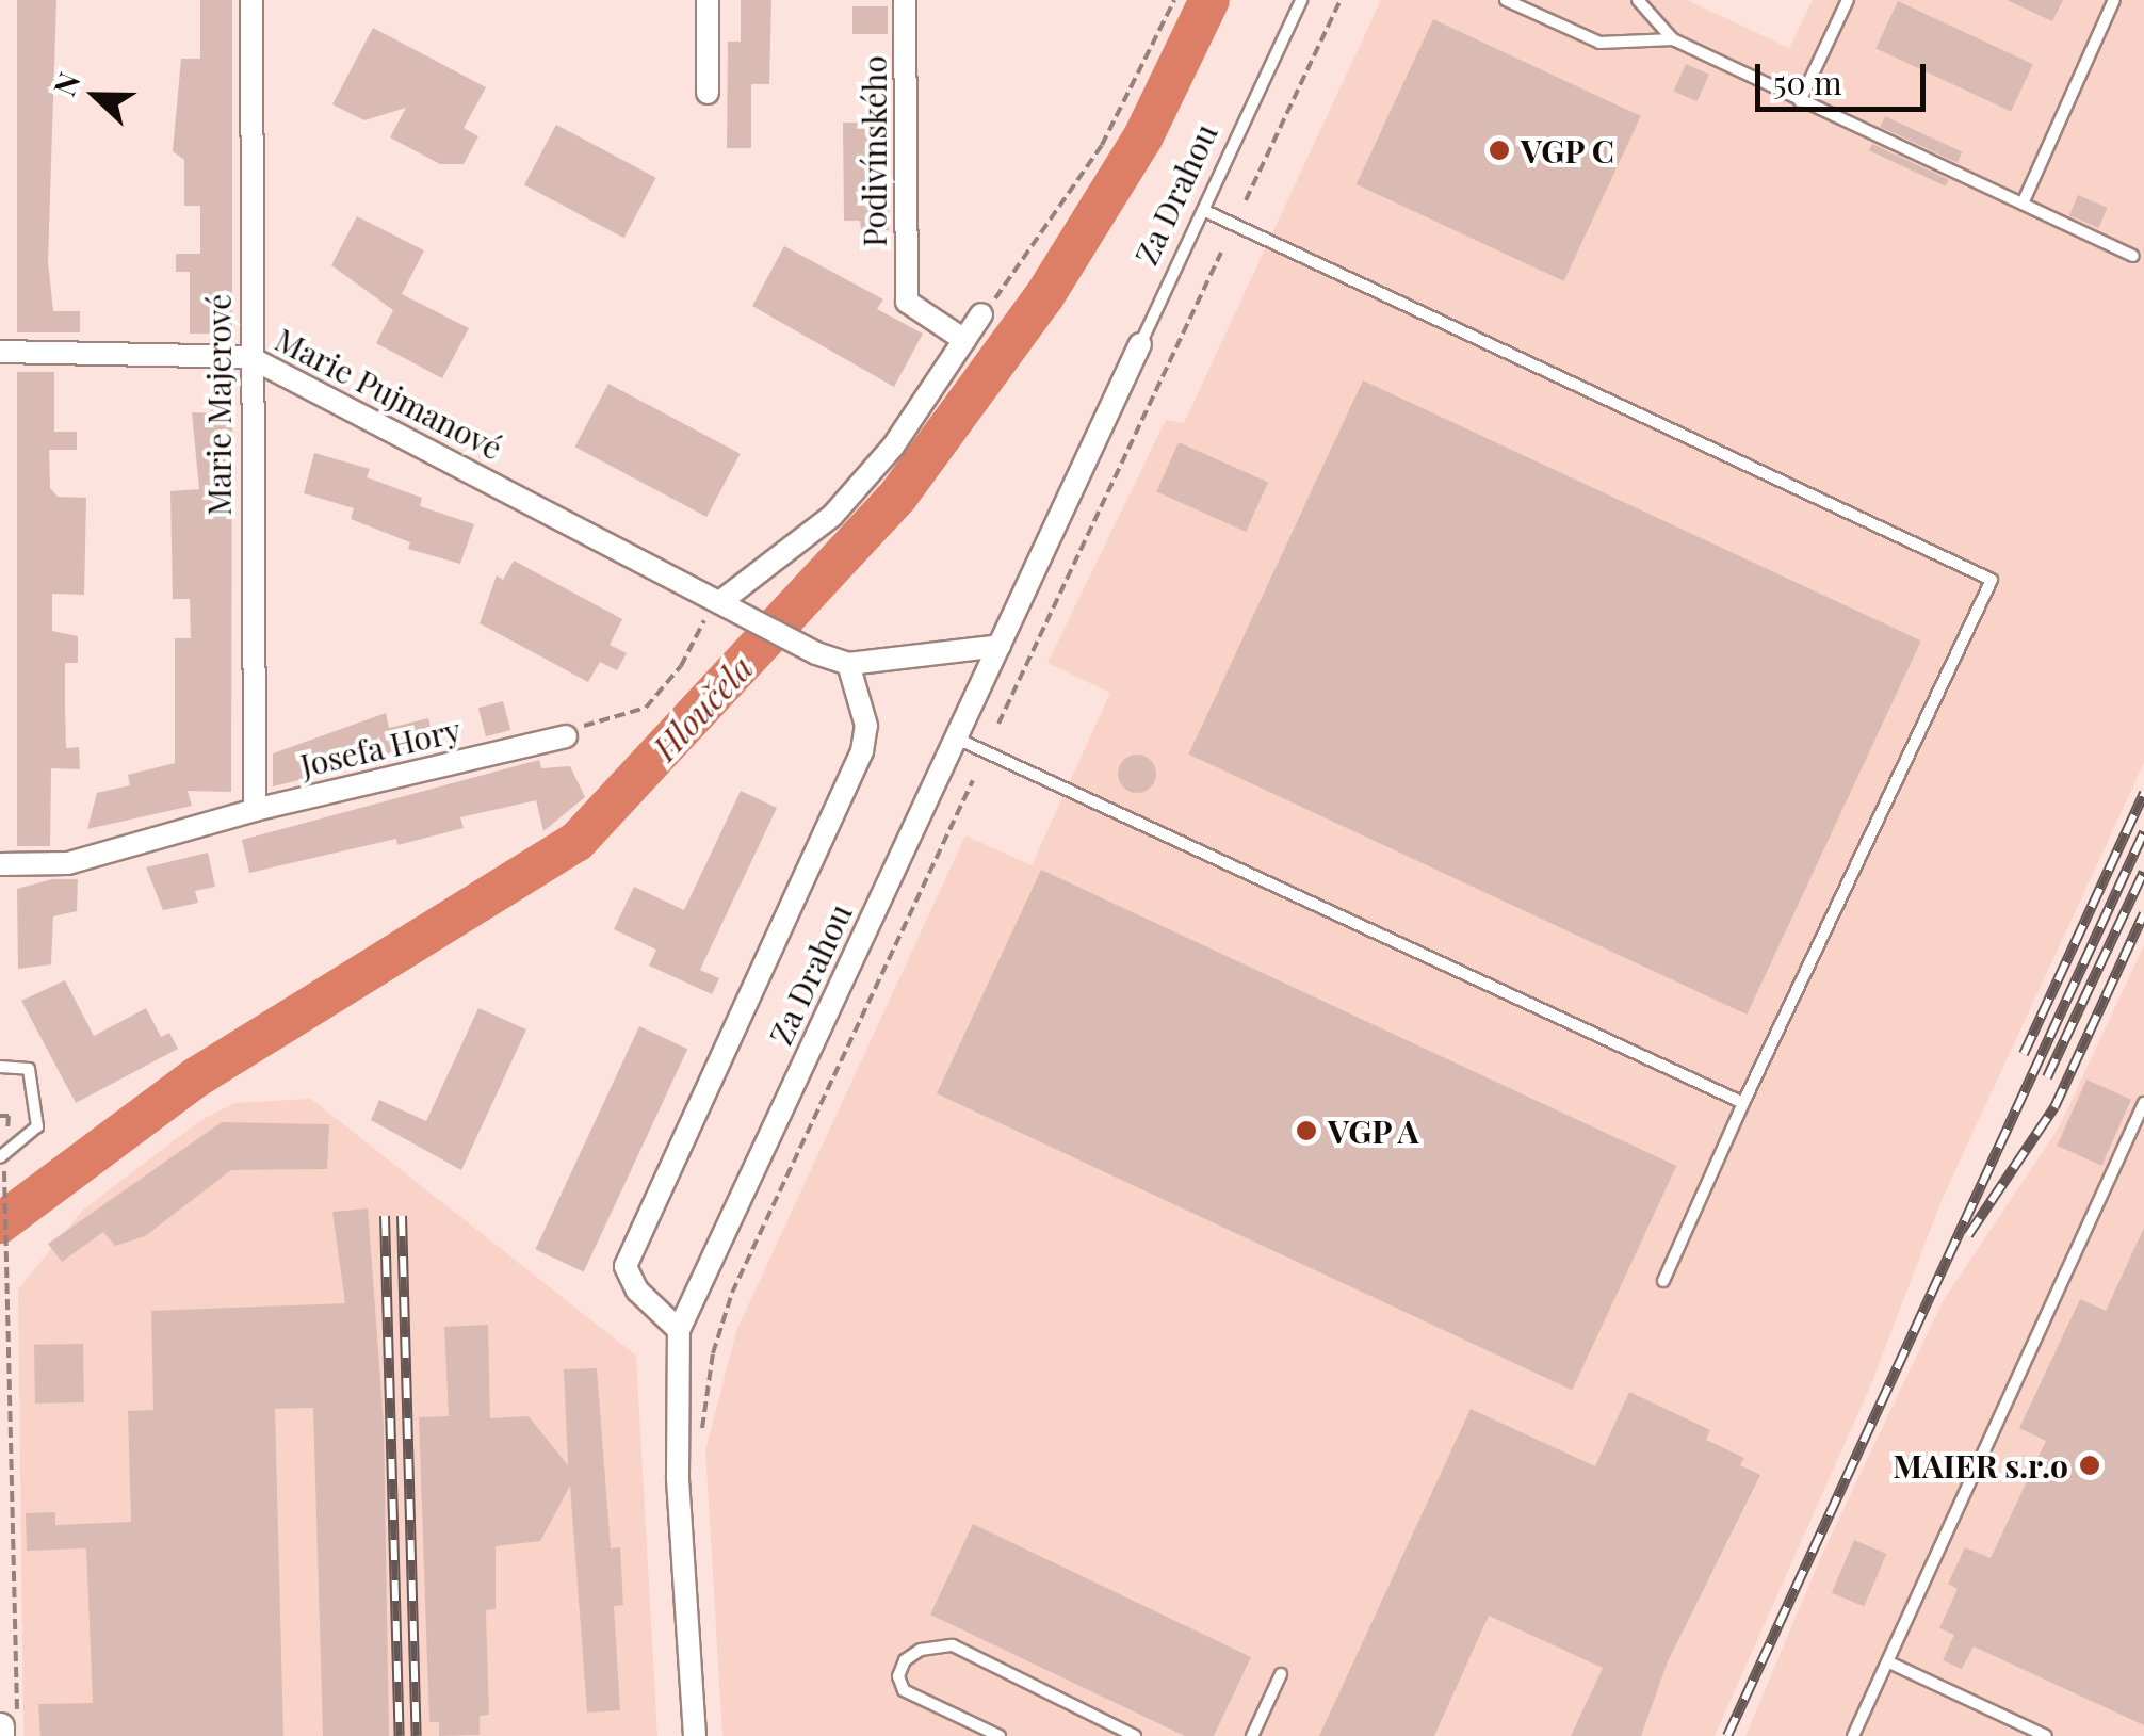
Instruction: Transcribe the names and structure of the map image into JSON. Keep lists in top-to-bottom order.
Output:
{
  "streets": {
    "street": [
      "Podivínského",
      "Za Drahou",
      "Marie Pujmanové",
      "Marie Majerové",
      "Josefa Hory"
    ]
  },
  "crossings": [
    ["Za Drahou", "Marie Pujmanové"],
    ["Marie Pujmanové", "Marie Majerové"],
    ["Marie Majerové", "Josefa Hory"]
  ],
  "water": ["Hloučela"],
  "places": ["VGP C", "VGP A", "MAIER s.r.o"],
  "scale_bar": "50 m",
  "north": "left"
}
